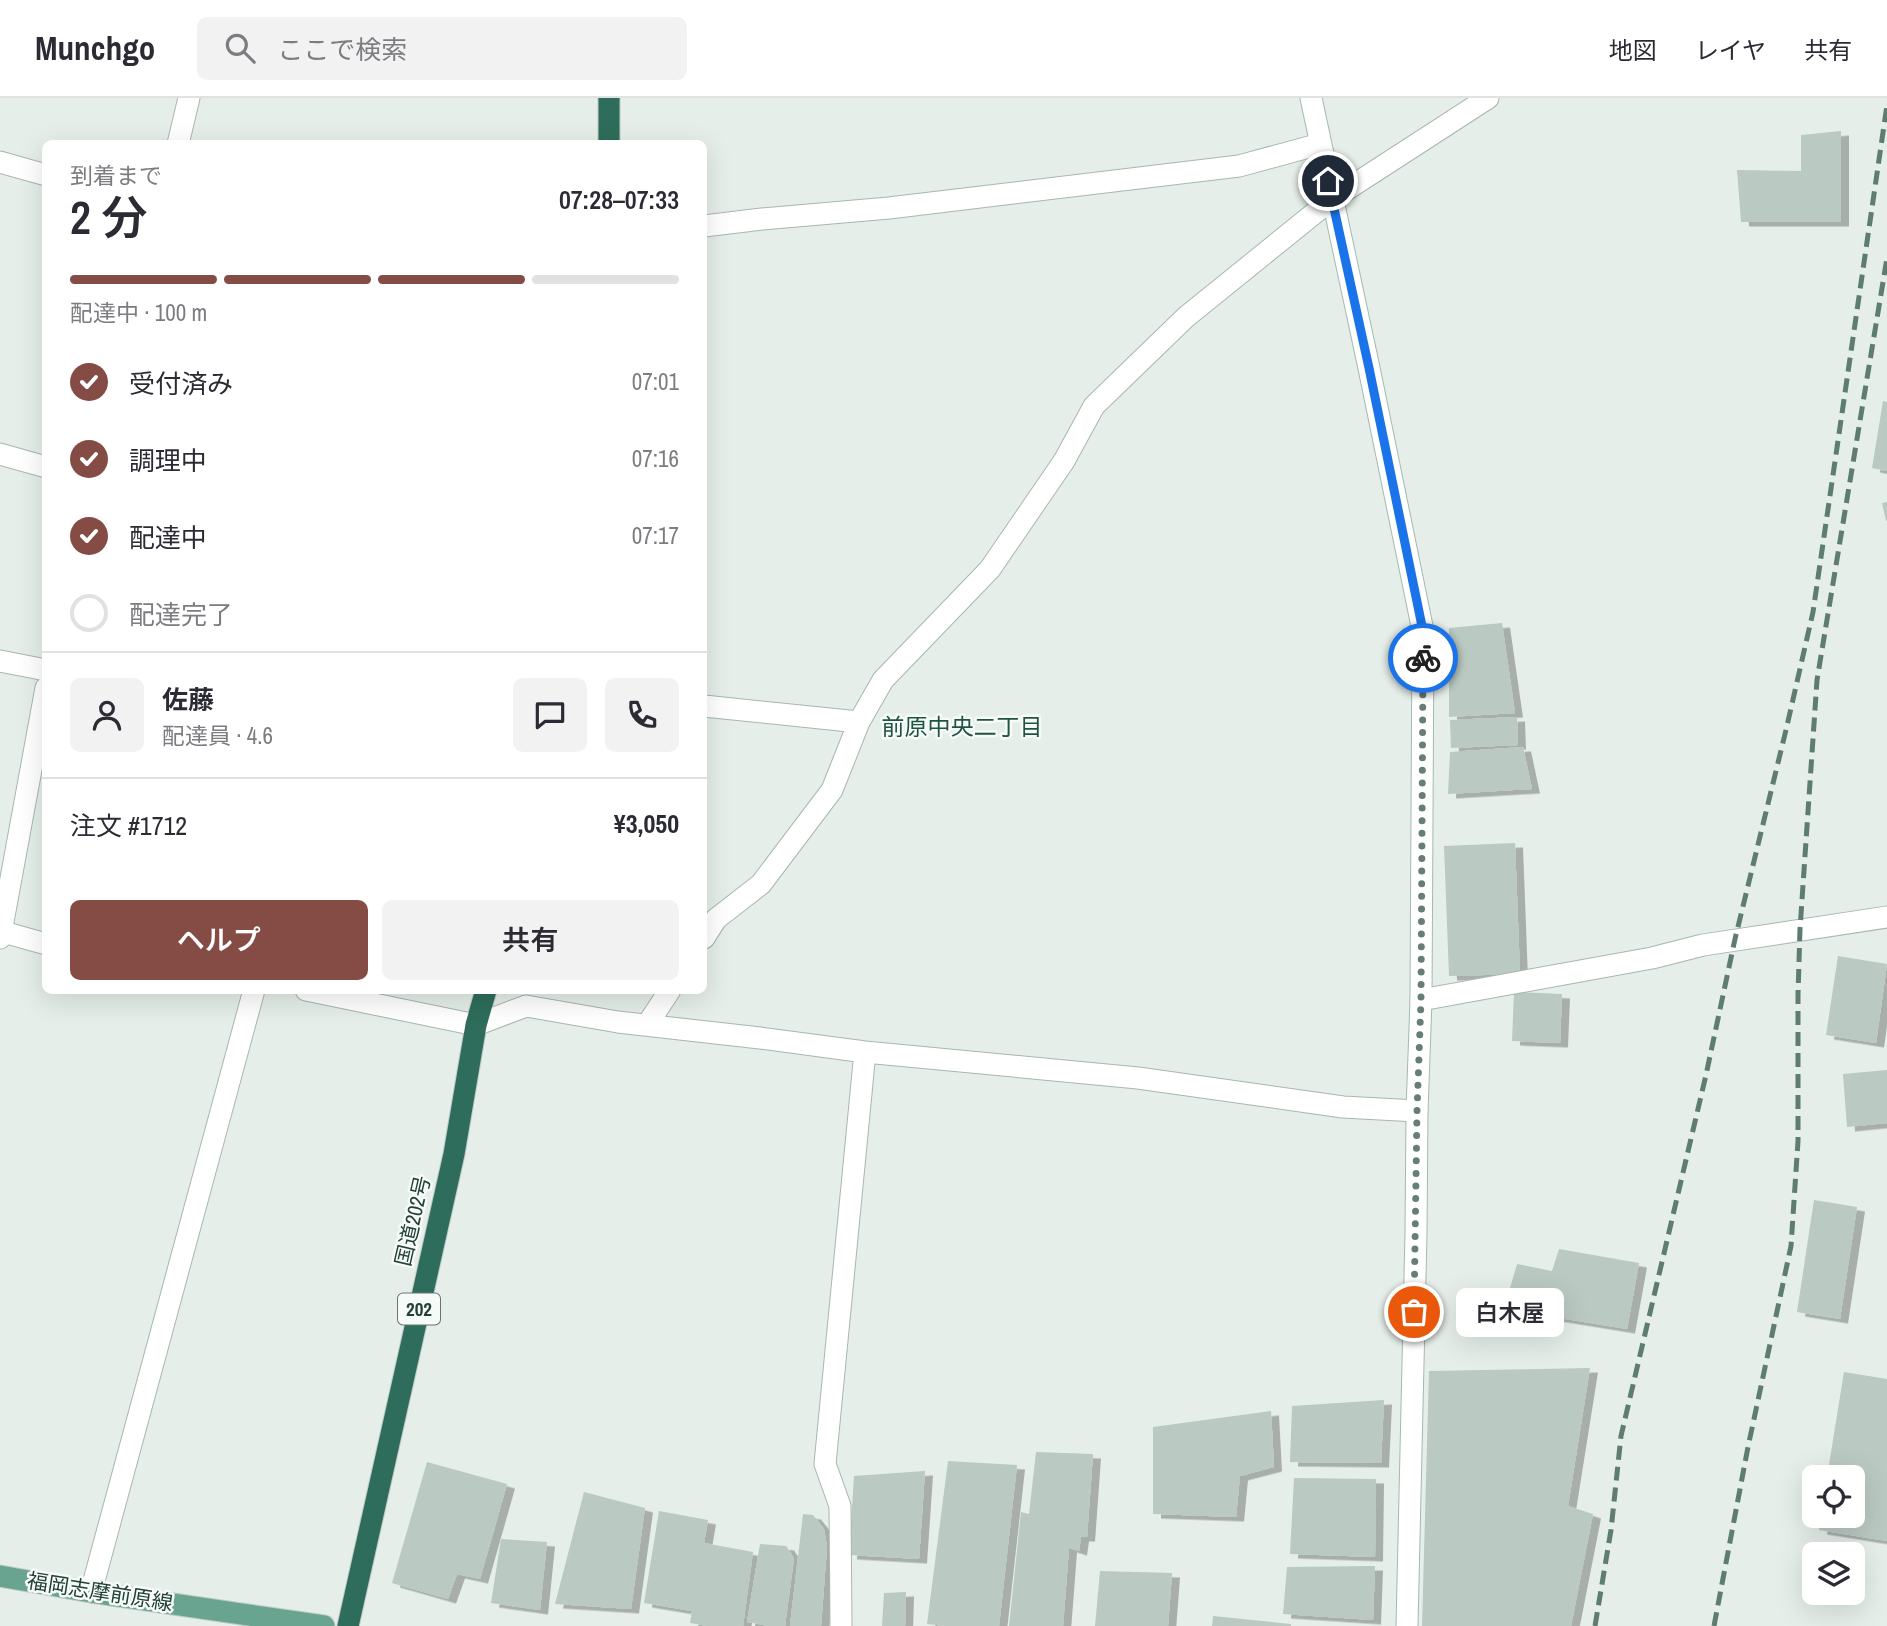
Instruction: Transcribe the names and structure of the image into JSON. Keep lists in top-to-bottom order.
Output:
{
  "streets": {
    "highway": ["国道202号", "202"],
    "main road": ["福岡志摩前原線"]
  },
  "districts": ["前原中央二丁目"],
  "places": ["白木屋"],
  "page": {
    "header": "Munchgo",
    "search": "ここで検索",
    "nav": ["地図", "レイヤ", "共有"],
    "heading": ["2 分", "到着まで", "07:28–07:33"],
    "panel": [
      "佐藤",
      "配達員 · 4.6",
      "注文 #1712",
      "¥3,050"
    ],
    "bar": "配達中 · 100 m",
    "list": [
      ["受付済み", "07:01"],
      ["調理中", "07:16"],
      ["配達中", "07:17"],
      "配達完了"
    ],
    "buttons": ["ヘルプ", "共有"],
    "bubble": "白木屋"
  }
}
